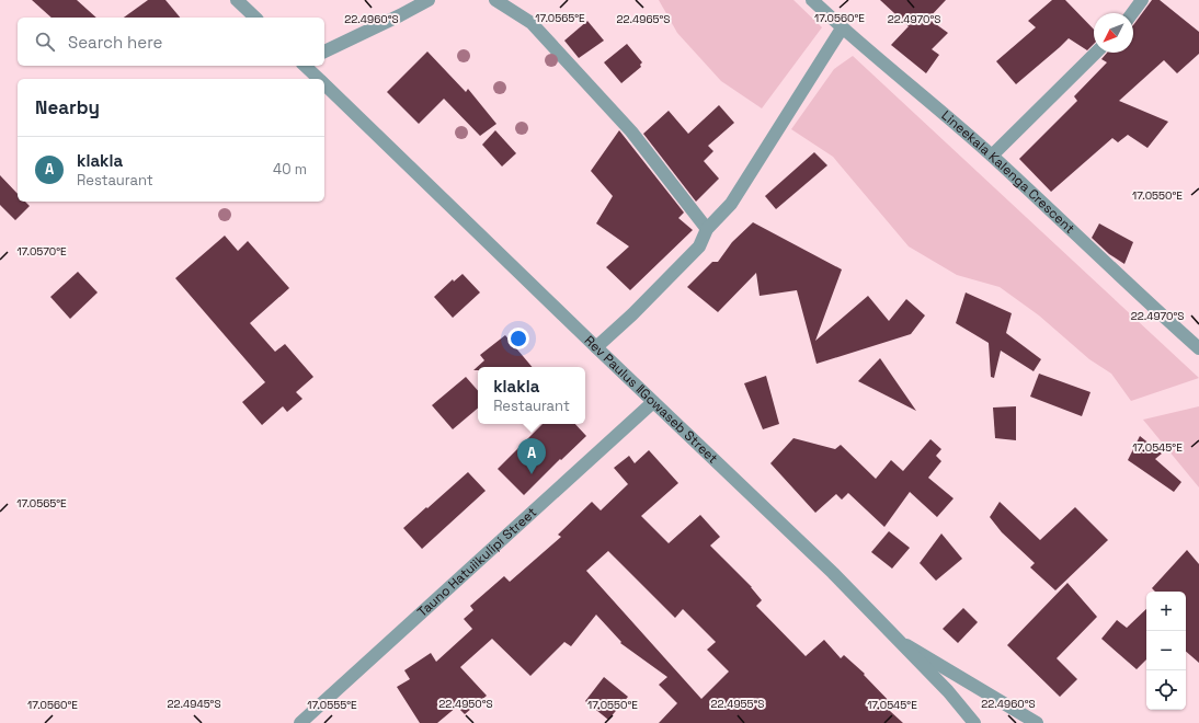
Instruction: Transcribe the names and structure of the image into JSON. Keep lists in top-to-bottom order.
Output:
{
  "streets": {
    "street": ["Lineekala Kalenga Crescent", "Rev Paulus ǁGowaseb Street", "Tauno Hatuiikulipi Street"]
  },
  "crossings": [
    ["Rev Paulus ǁGowaseb Street", "Tauno Hatuiikulipi Street"]
  ],
  "north": "bottom left",
  "page": {
    "search": "Search here",
    "heading": "Nearby",
    "list": [
      {
        "mark": "A",
        "name": "klakla",
        "note": "Restaurant",
        "value": "40 m"
      }
    ],
    "popup": ["klakla", "Restaurant"],
    "pins": "A",
    "map_buttons": ["+", "−"]
  },
  "coordinates": [
    "17.0565°E",
    "17.0560°E",
    "22.4960°S",
    "22.4970°S",
    "22.4965°S",
    "17.0550°E",
    "17.0570°E",
    "17.0545°E",
    "22.4945°S",
    "22.4950°S",
    "22.4955°S",
    "17.0555°E"
  ]
}
